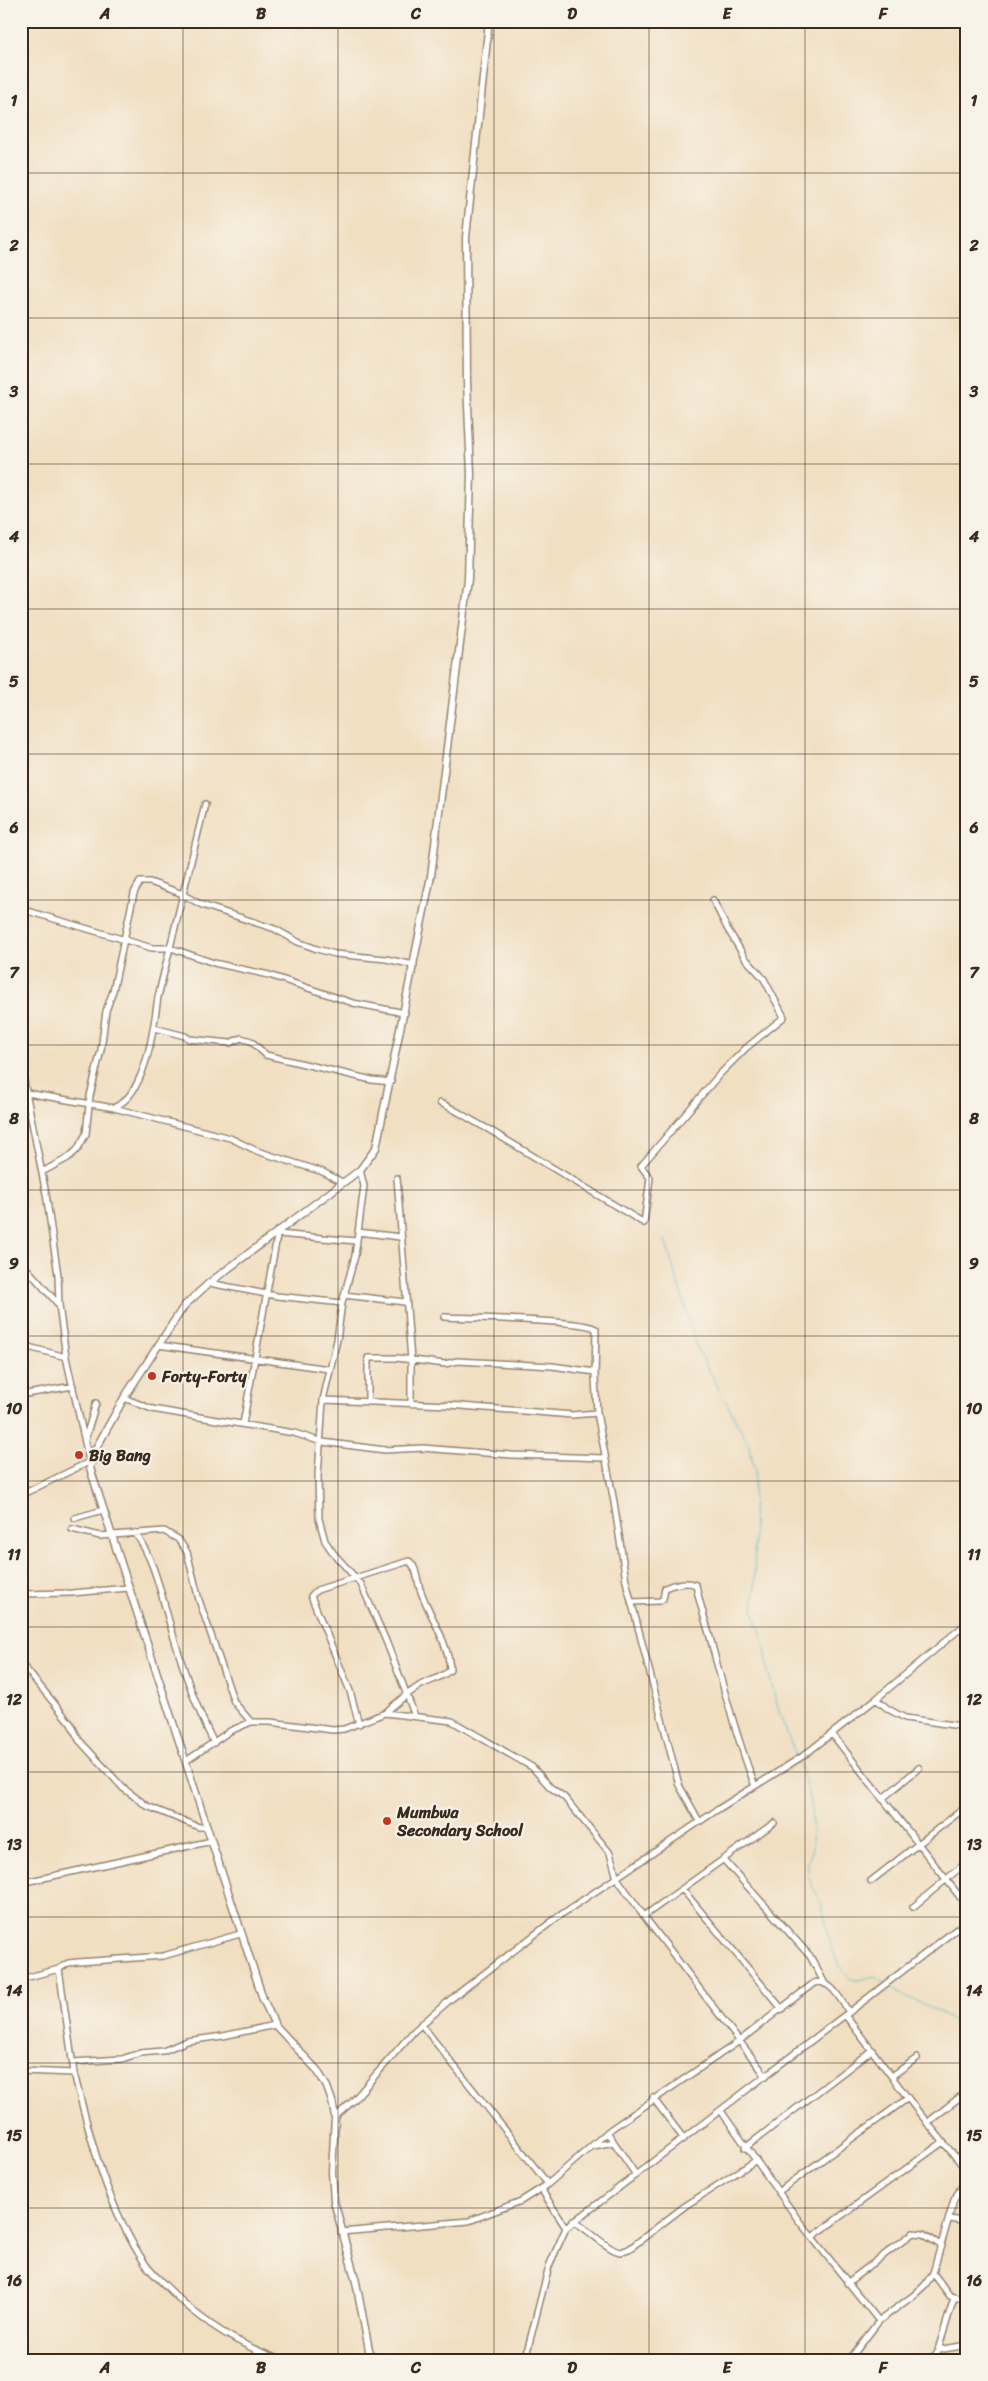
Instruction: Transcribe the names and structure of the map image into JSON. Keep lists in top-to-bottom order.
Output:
{
  "places": ["Forty-Forty", "Big Bang", "Mumbwa Secondary School"],
  "grid": {
    "columns": [
      "A",
      "B",
      "C",
      "D",
      "E",
      "F"
    ],
    "rows": [
      "1",
      "2",
      "3",
      "4",
      "5",
      "6",
      "7",
      "8",
      "9",
      "10",
      "11",
      "12",
      "13",
      "14",
      "15",
      "16"
    ]
  }
}
